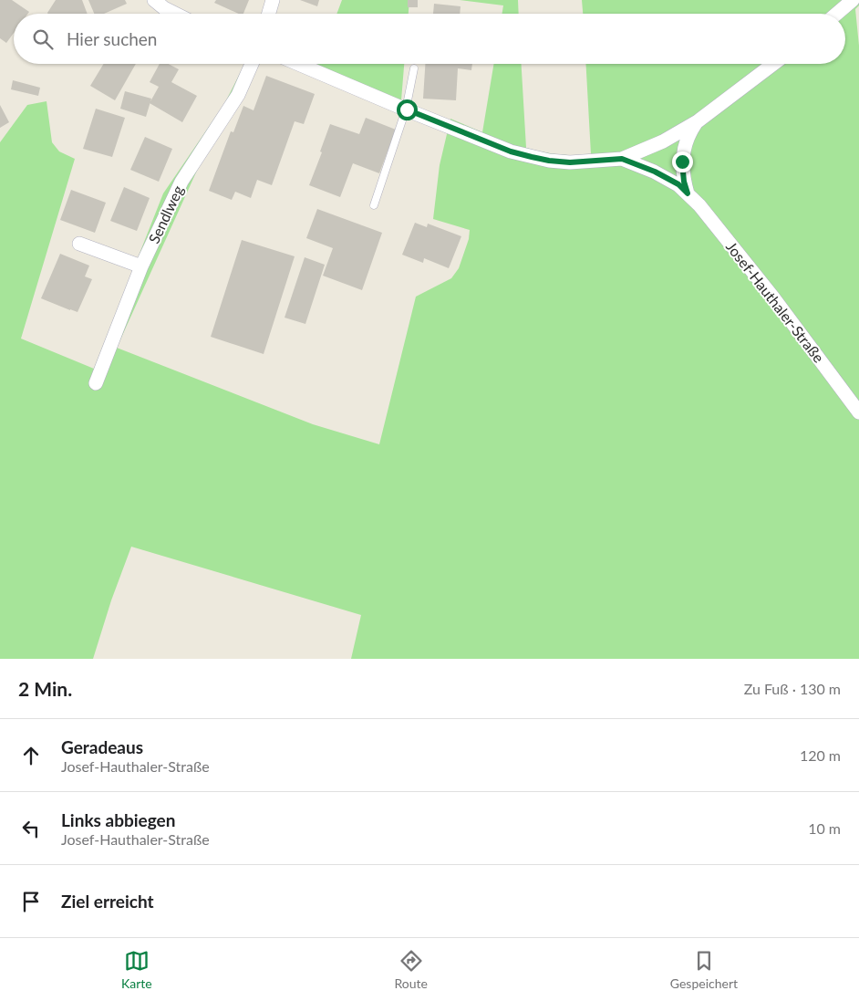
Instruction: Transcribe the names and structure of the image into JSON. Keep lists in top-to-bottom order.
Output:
{
  "streets": {
    "street": ["Sendlweg", "Josef-Hauthaler-Straße"]
  },
  "page": {
    "search": "Hier suchen",
    "heading": ["2 Min.", "Zu Fuß · 130 m"],
    "list": [
      ["Geradeaus", "Josef-Hauthaler-Straße", "120 m"],
      ["Links abbiegen", "Josef-Hauthaler-Straße", "10 m"],
      "Ziel erreicht"
    ],
    "nav": ["Karte", "Route", "Gespeichert"]
  }
}
